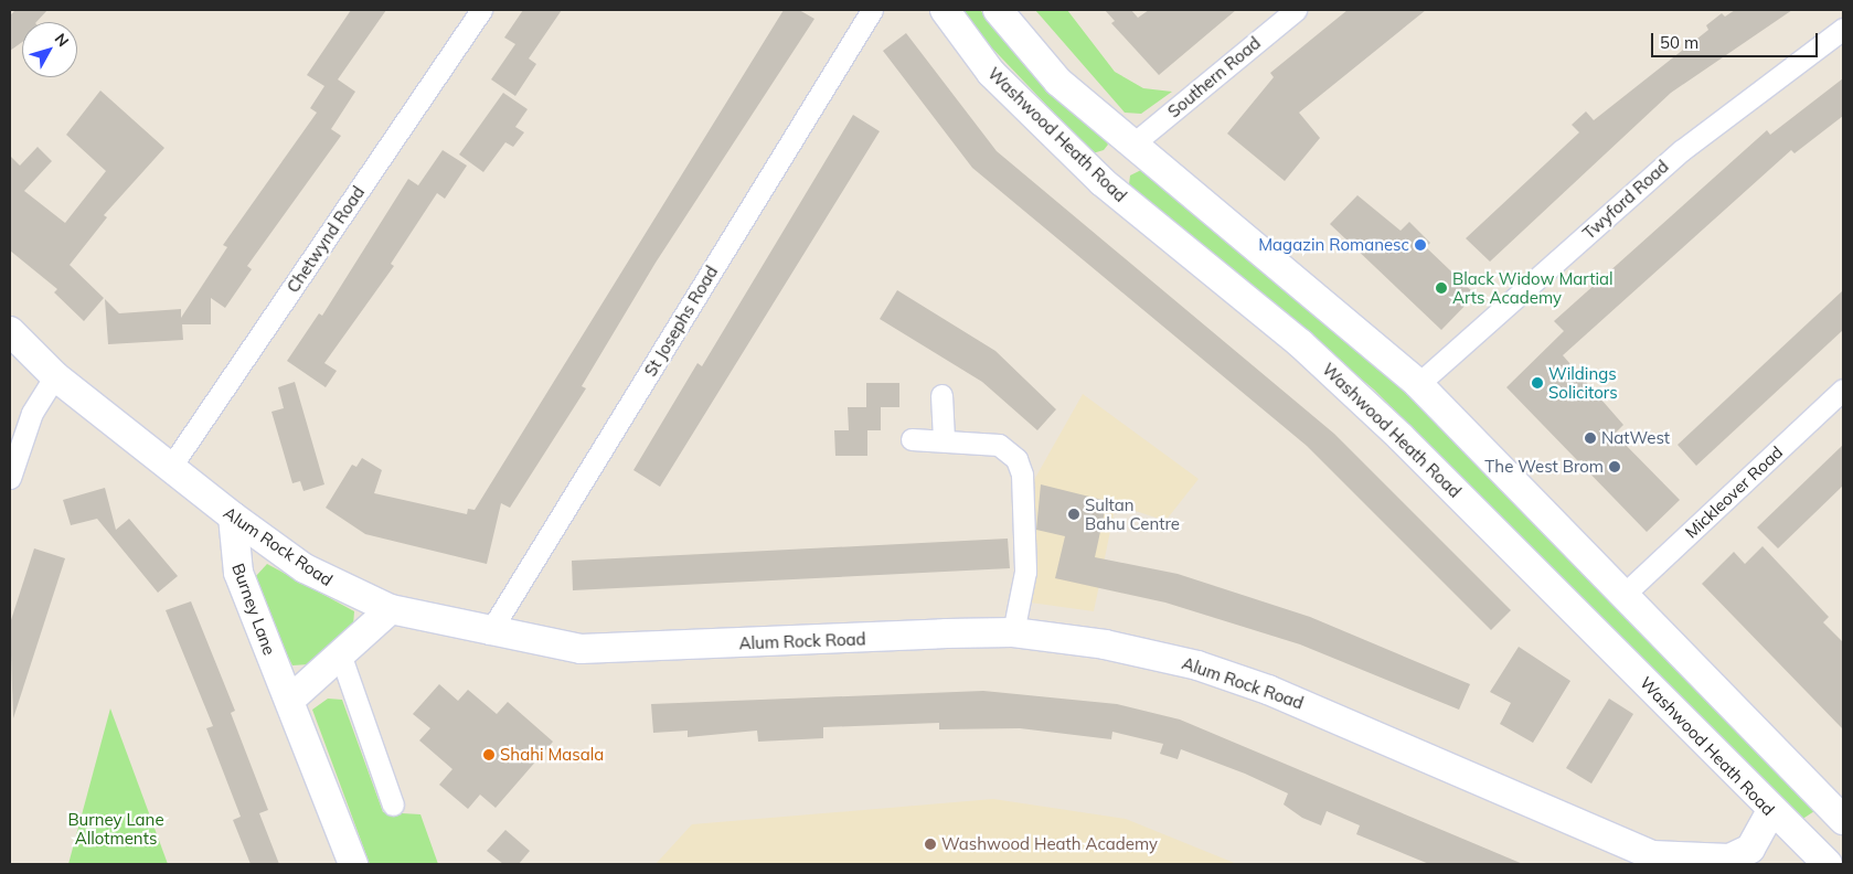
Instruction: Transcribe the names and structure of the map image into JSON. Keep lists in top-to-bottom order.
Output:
{
  "streets": {
    "main road": ["Washwood Heath Road", "Alum Rock Road", "Burney Lane"],
    "street": [
      "Southern Road",
      "Twyford Road",
      "Chetwynd Road",
      "St Josephs Road",
      "Mickleover Road"
    ]
  },
  "crossings": [
    ["Washwood Heath Road", "Alum Rock Road"],
    ["Chetwynd Road", "Alum Rock Road"],
    ["St Josephs Road", "Alum Rock Road"],
    ["Alum Rock Road", "Burney Lane"]
  ],
  "parks": ["Burney Lane Allotments"],
  "places": [
    "Magazin Romanesc",
    "Black Widow Martial Arts Academy",
    "Wildings Solicitors",
    "NatWest",
    "The West Brom",
    "Sultan Bahu Centre",
    "Shahi Masala",
    "Washwood Heath Academy"
  ],
  "scale_bar": "50 m",
  "north": "top right"
}
